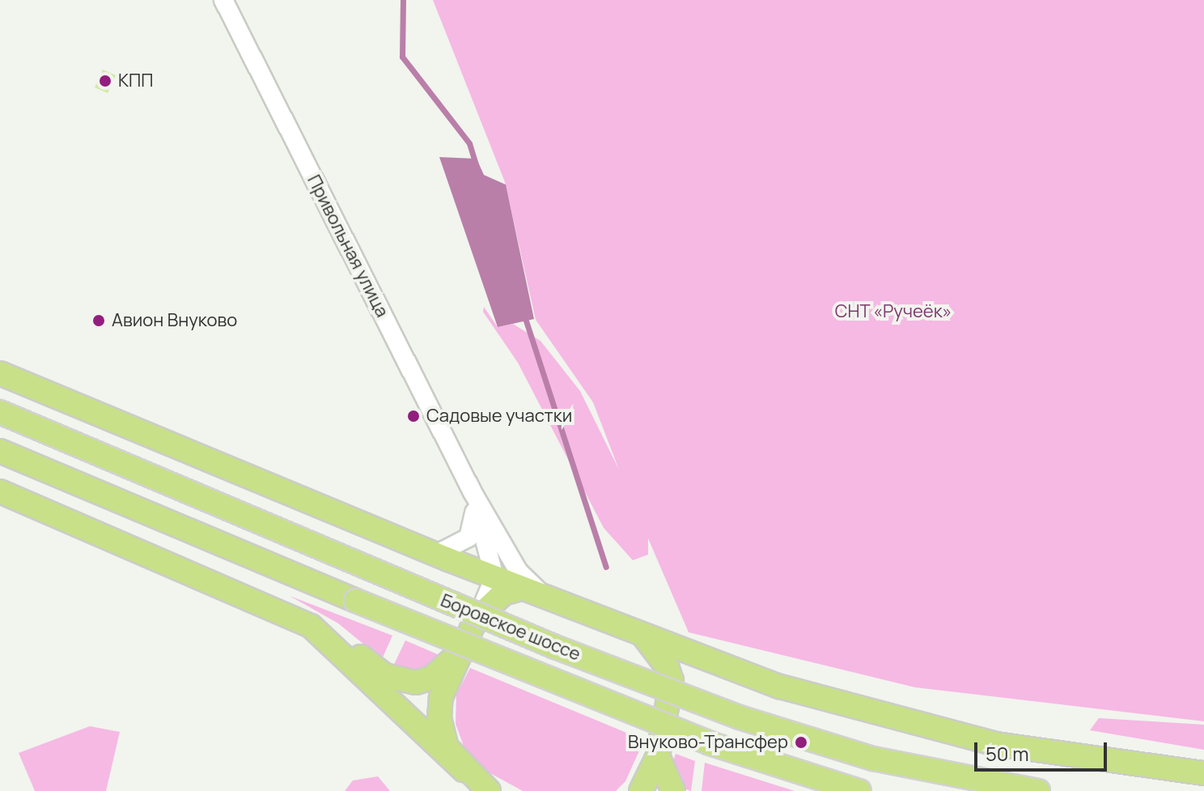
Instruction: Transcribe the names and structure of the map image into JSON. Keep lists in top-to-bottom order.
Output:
{
  "streets": {
    "main road": ["Боровское шоссе"],
    "street": ["Привольная улица"]
  },
  "parks": ["СНТ «Ручеёк»"],
  "places": [
    "КПП",
    "Авион Внуково",
    "Садовые участки",
    "Внуково-Трансфер"
  ],
  "scale_bar": "50 m"
}
